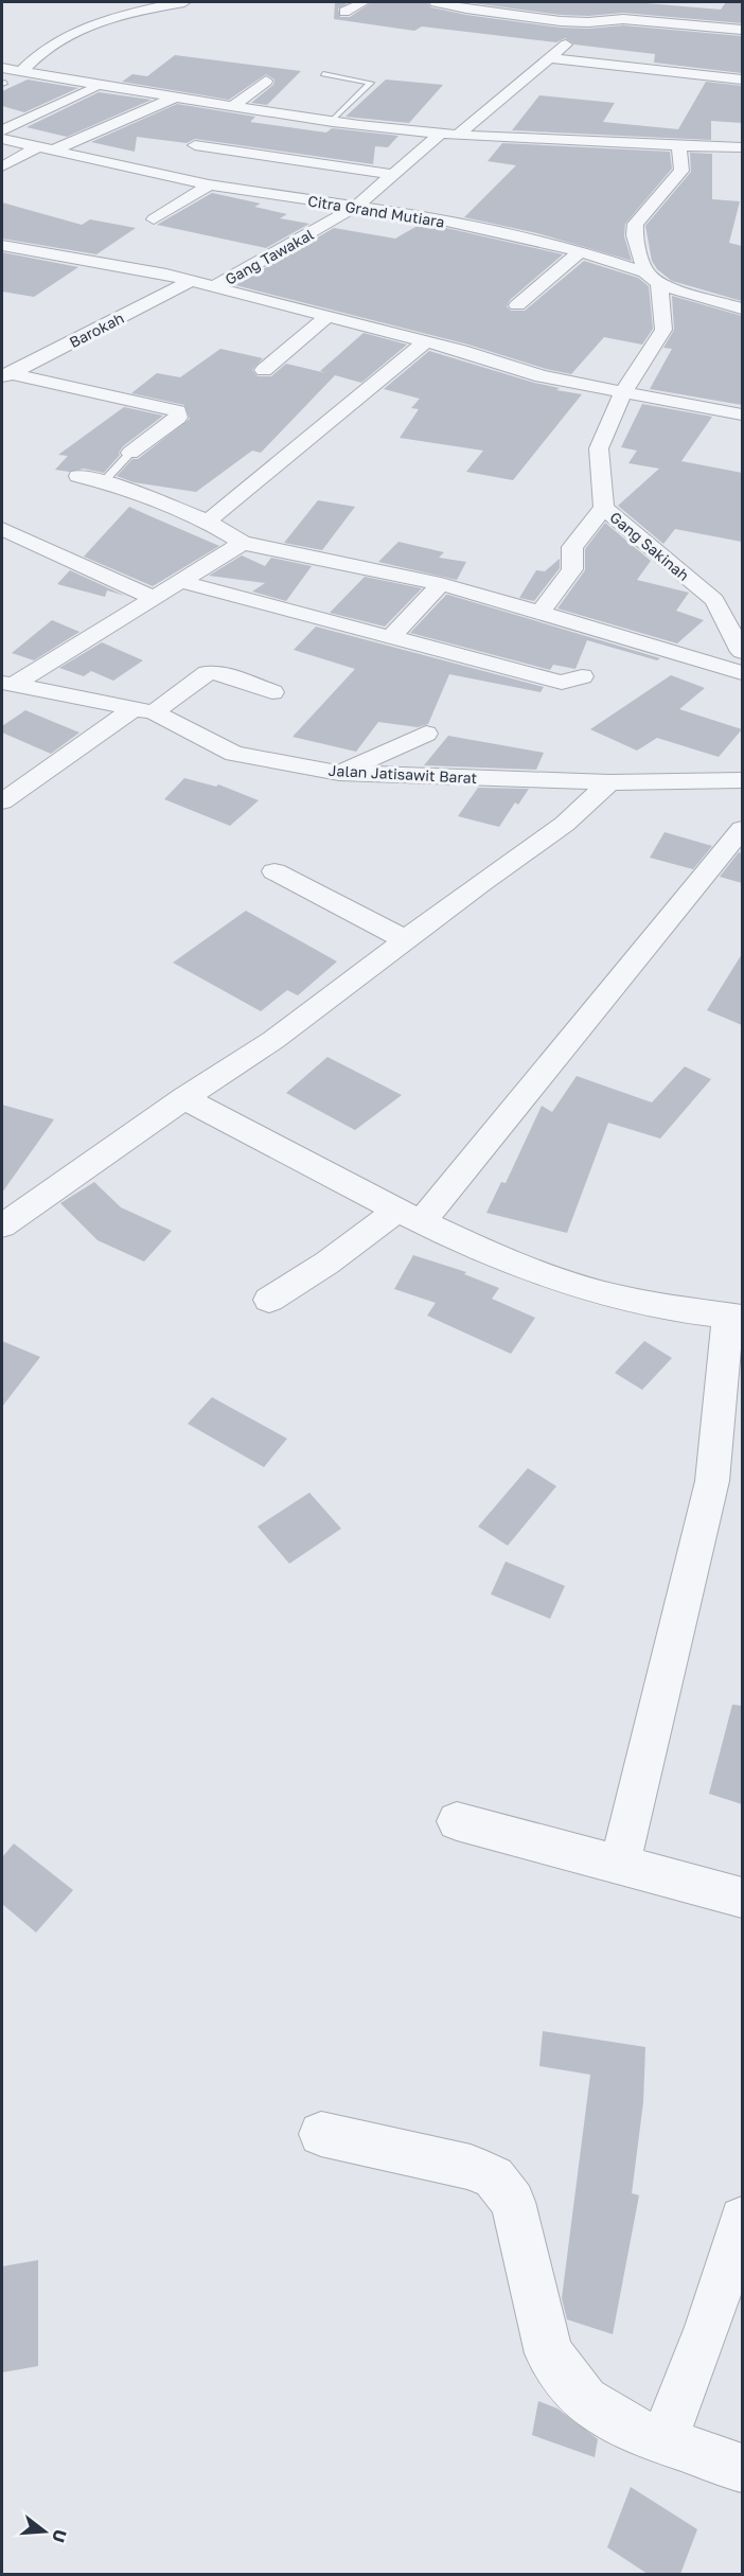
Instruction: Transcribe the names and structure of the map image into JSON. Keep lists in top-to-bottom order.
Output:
{
  "streets": {
    "street": [
      "Citra Grand Mutiara",
      "Gang Tawakal",
      "Barokah",
      "Gang Sakinah",
      "Jalan Jatisawit Barat"
    ]
  },
  "crossings": [
    ["Citra Grand Mutiara", "Gang Tawakal"],
    ["Citra Grand Mutiara", "Gang Sakinah"]
  ],
  "north": "right"
}
